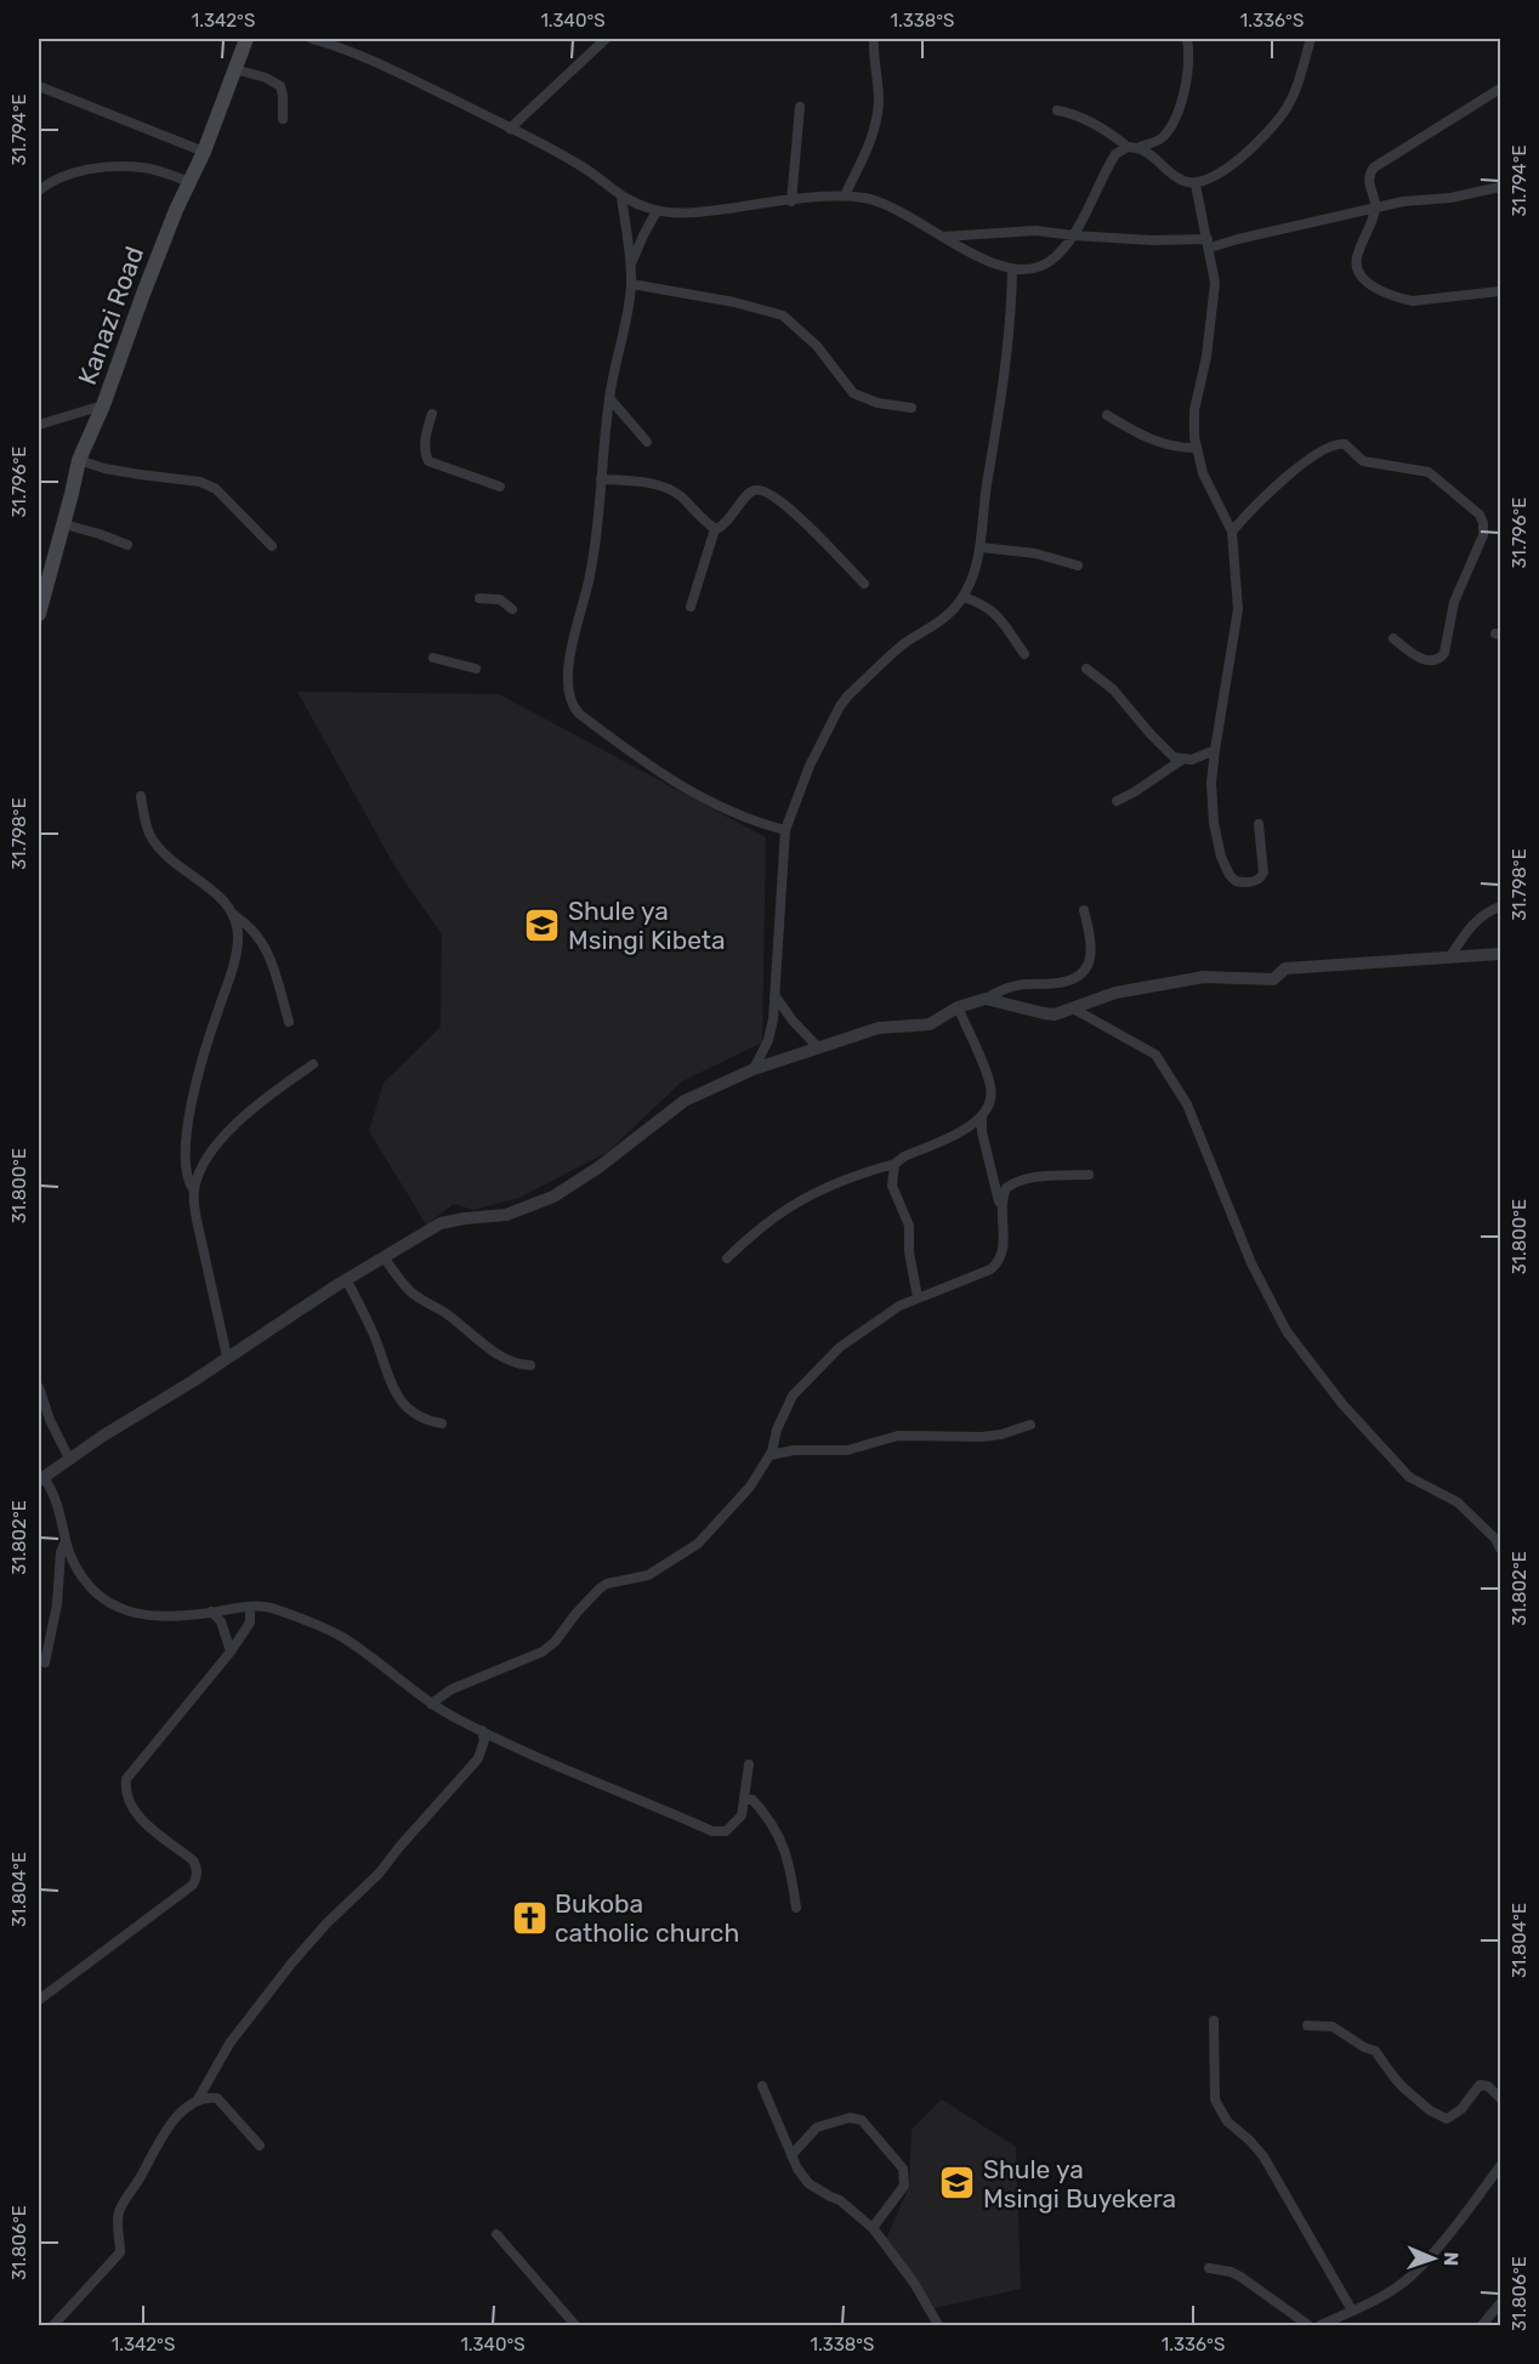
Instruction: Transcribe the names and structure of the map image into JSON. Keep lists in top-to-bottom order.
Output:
{
  "streets": {
    "main road": ["Kanazi Road"]
  },
  "places": {
    "school or university": ["Shule ya Msingi Kibeta", "Shule ya Msingi Buyekera"],
    "church": ["Bukoba catholic church"]
  },
  "north": "right",
  "coordinates": [
    "1.342°S",
    "1.340°S",
    "1.338°S",
    "1.336°S",
    "31.794°E",
    "31.796°E",
    "31.798°E",
    "31.800°E",
    "31.802°E",
    "31.804°E",
    "31.806°E"
  ]
}
